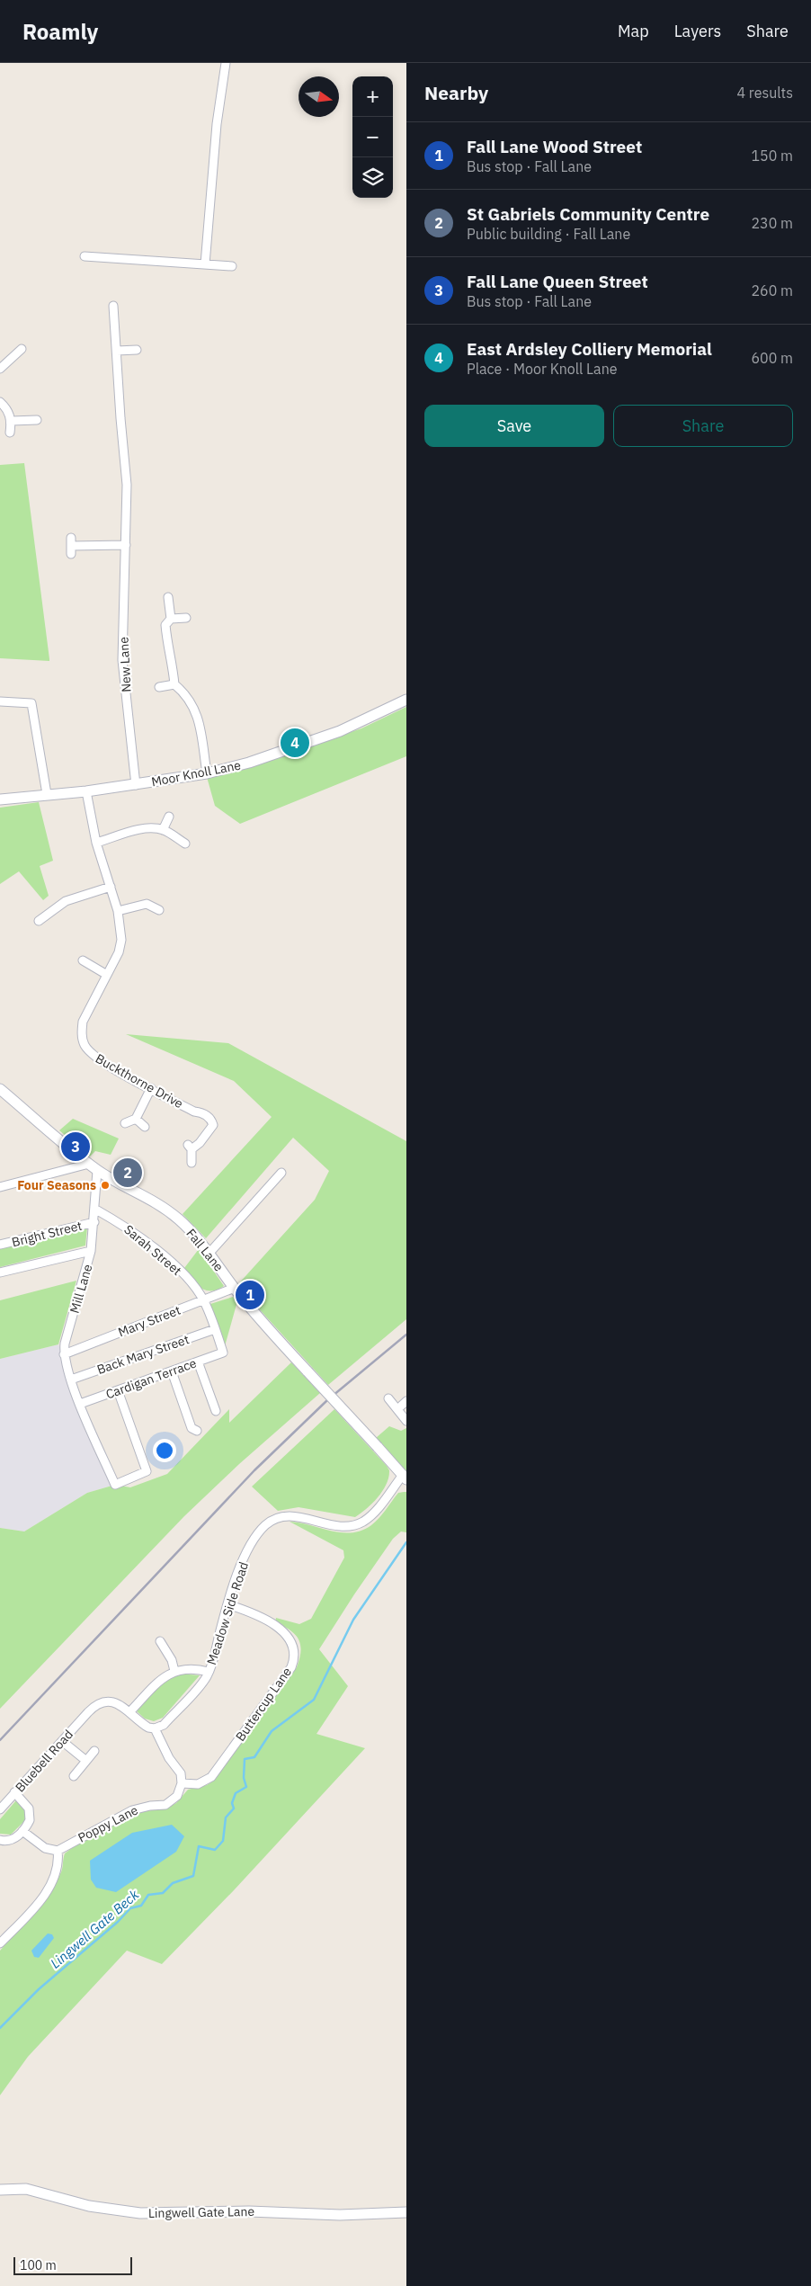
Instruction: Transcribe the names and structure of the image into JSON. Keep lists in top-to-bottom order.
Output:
{
  "streets": {
    "street": [
      "New Lane",
      "Moor Knoll Lane",
      "Buckthorne Drive",
      "Bright Street",
      "Sarah Street",
      "Fall Lane",
      "Mill Lane",
      "Mary Street",
      "Back Mary Street",
      "Cardigan Terrace",
      "Meadow Side Road",
      "Buttercup Lane",
      "Bluebell Road",
      "Poppy Lane",
      "Lingwell Gate Lane"
    ]
  },
  "crossings": [
    ["New Lane", "Moor Knoll Lane"],
    ["Moor Knoll Lane", "Buckthorne Drive"],
    ["Bright Street", "Mill Lane"],
    ["Sarah Street", "Mill Lane"],
    ["Sarah Street", "Mary Street"],
    ["Sarah Street", "Back Mary Street"],
    ["Sarah Street", "Cardigan Terrace"],
    ["Fall Lane", "Mill Lane"],
    ["Fall Lane", "Mary Street"],
    ["Fall Lane", "Meadow Side Road"],
    ["Mill Lane", "Mary Street"],
    ["Mill Lane", "Back Mary Street"],
    ["Mill Lane", "Cardigan Terrace"],
    ["Meadow Side Road", "Buttercup Lane"],
    ["Buttercup Lane", "Poppy Lane"]
  ],
  "water": ["Lingwell Gate Beck"],
  "places": ["Four Seasons"],
  "scale_bar": "100 m",
  "north": "right",
  "page": {
    "header": "Roamly",
    "nav": ["Map", "Layers", "Share"],
    "heading": ["Nearby", "4 results"],
    "map_buttons": ["+", "−"],
    "list": [
      {
        "mark": "1",
        "name": "Fall Lane Wood Street",
        "note": "Bus stop · Fall Lane",
        "value": "150 m"
      },
      {
        "mark": "2",
        "name": "St Gabriels Community Centre",
        "note": "Public building · Fall Lane",
        "value": "230 m"
      },
      {
        "mark": "3",
        "name": "Fall Lane Queen Street",
        "note": "Bus stop · Fall Lane",
        "value": "260 m"
      },
      {
        "mark": "4",
        "name": "East Ardsley Colliery Memorial",
        "note": "Place · Moor Knoll Lane",
        "value": "600 m"
      }
    ],
    "buttons": ["Save", "Share"],
    "pins": [
      "4",
      "3",
      "2",
      "1"
    ],
    "scale": "100 m"
  }
}
